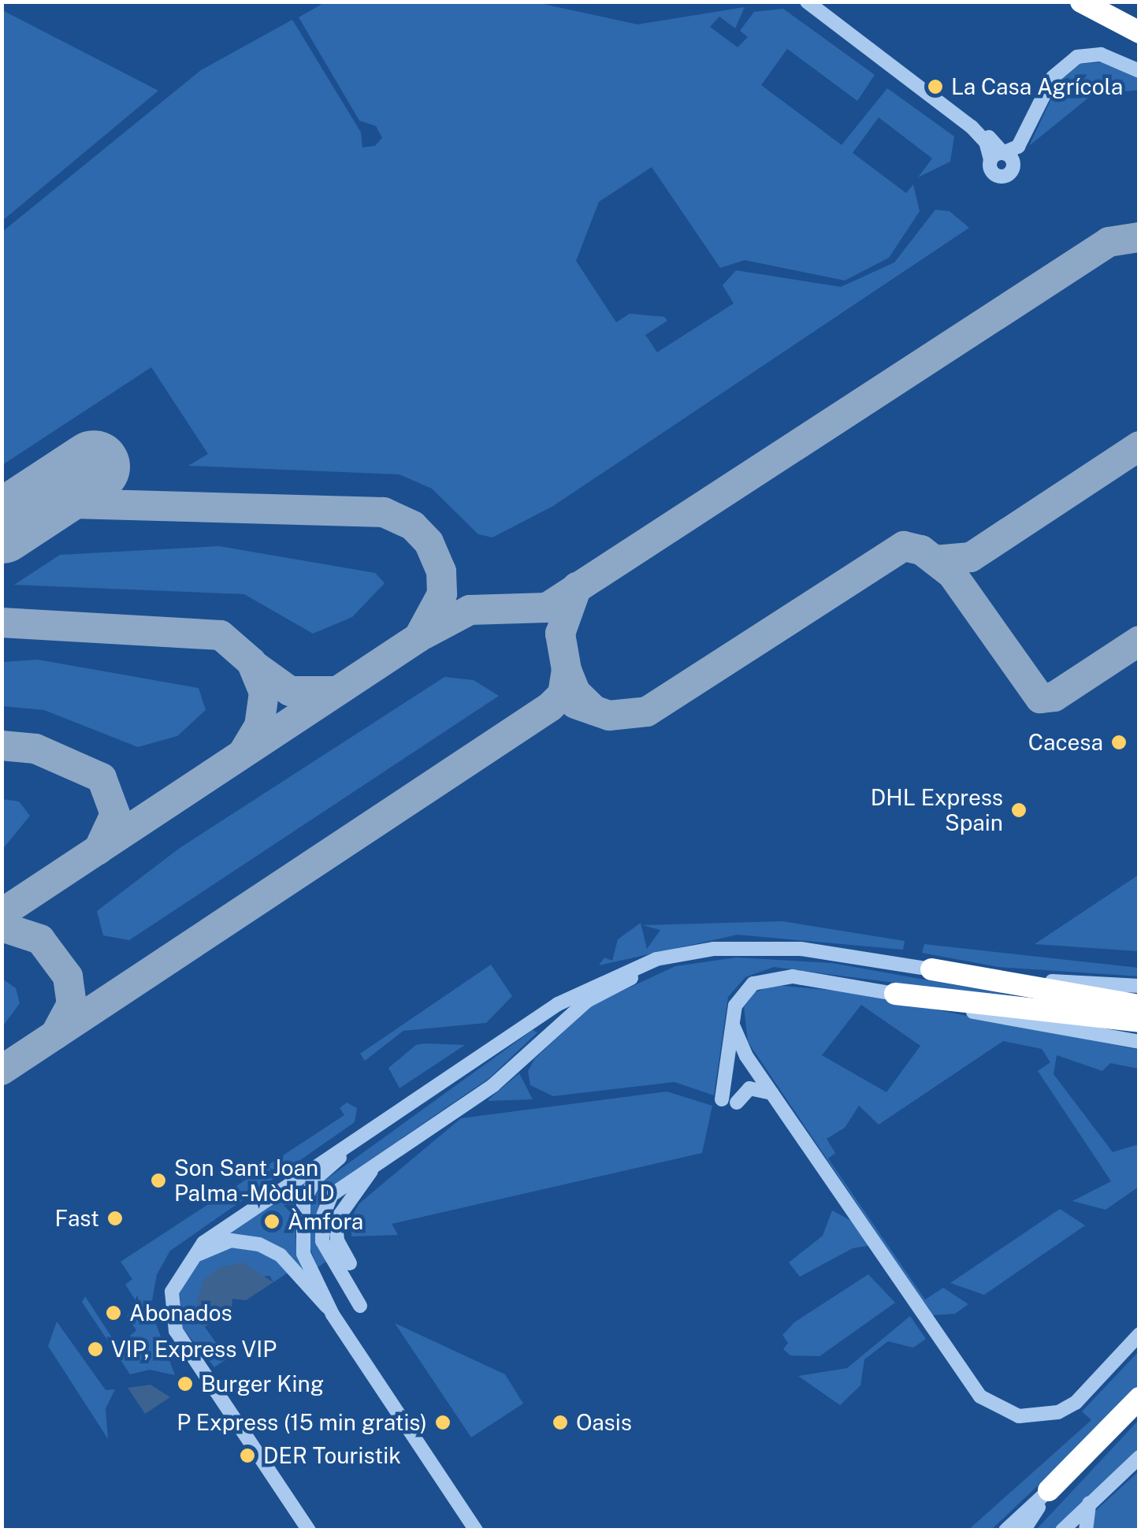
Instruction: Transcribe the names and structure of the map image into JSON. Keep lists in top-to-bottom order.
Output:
{
  "places": [
    "La Casa Agrícola",
    "Cacesa",
    "DHL Express Spain",
    "Son Sant Joan Palma -Mòdul D",
    "Fast",
    "Àmfora",
    "Abonados",
    "VIP, Express VIP",
    "Burger King",
    "P Express (15 min gratis)",
    "Oasis",
    "DER Touristik"
  ]
}
